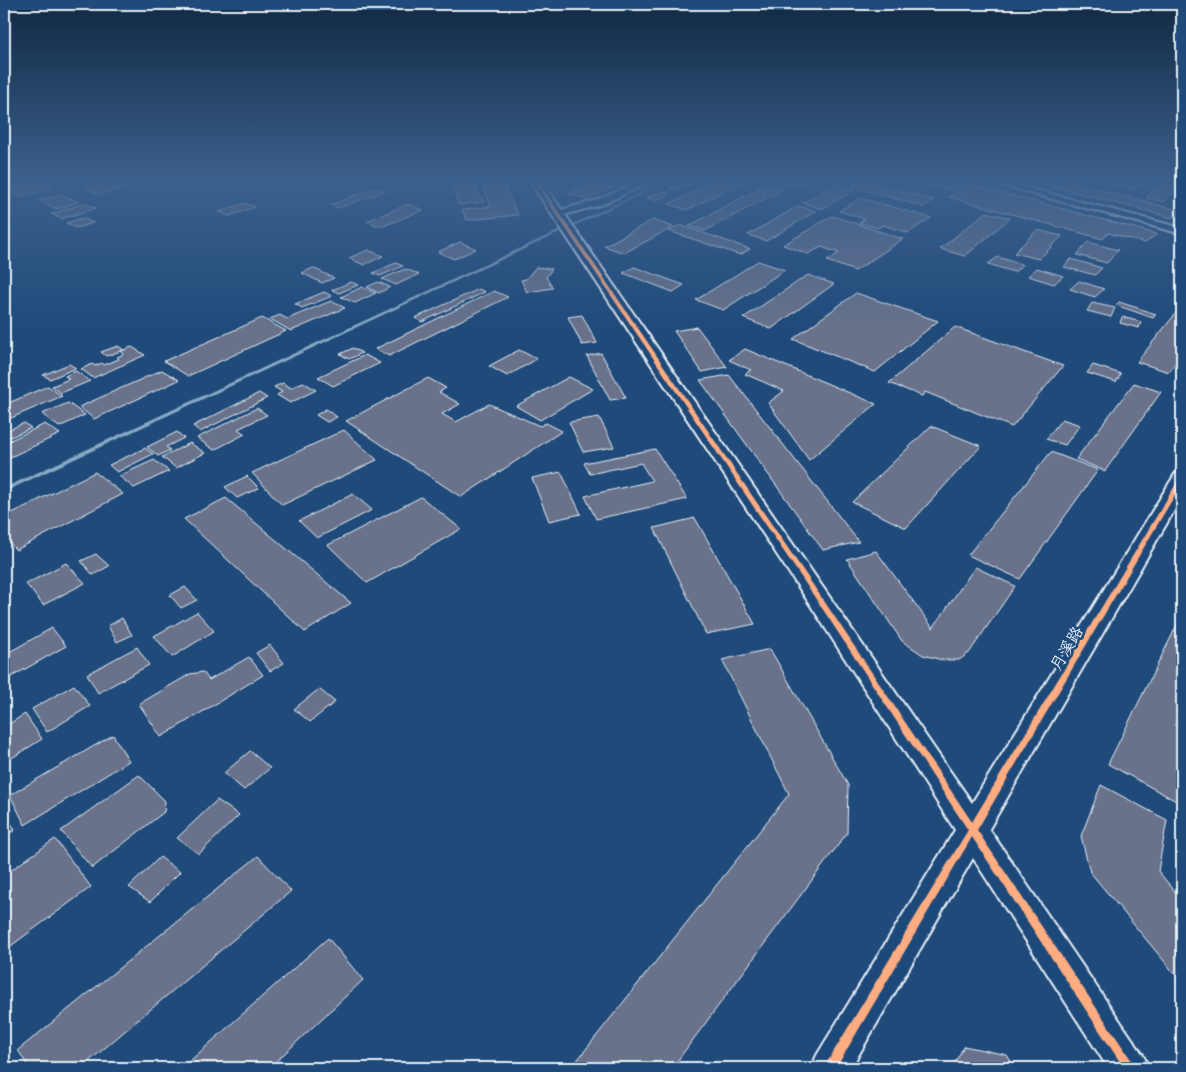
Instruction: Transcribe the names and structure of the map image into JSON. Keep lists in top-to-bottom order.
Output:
{
  "streets": {
    "street": ["月溪路"]
  }
}
